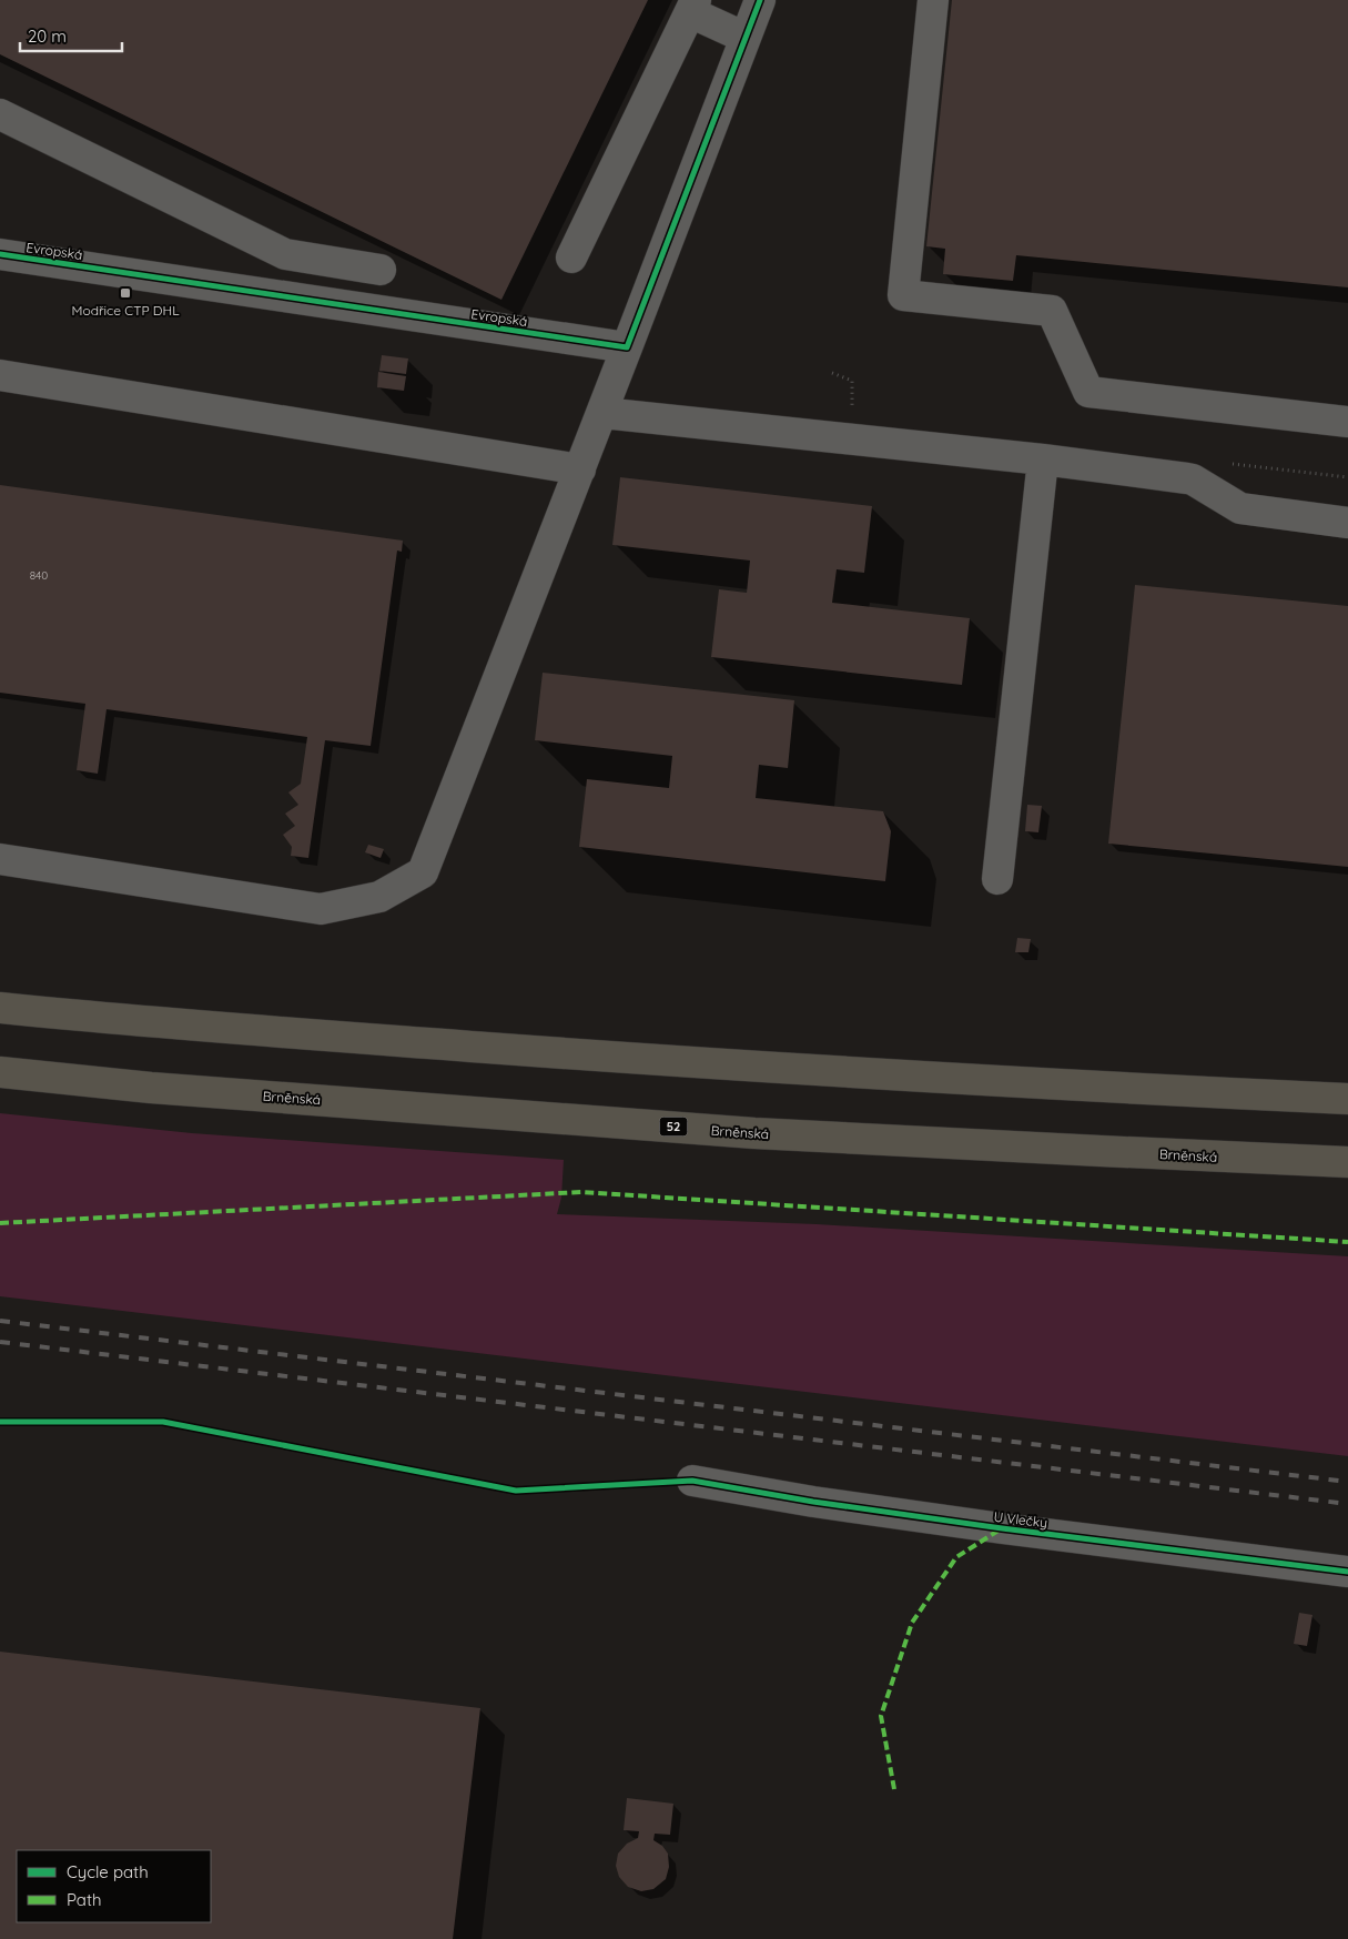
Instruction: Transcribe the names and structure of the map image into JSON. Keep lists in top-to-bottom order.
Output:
{
  "streets": {
    "highway": ["Brněnská", "52"],
    "street": ["Evropská", "U Vlečky"]
  },
  "places": {
    "transit": ["Modřice CTP DHL"]
  },
  "house_numbers": ["840"],
  "legend": ["Cycle path", "Path"],
  "scale_bar": "20 m"
}
